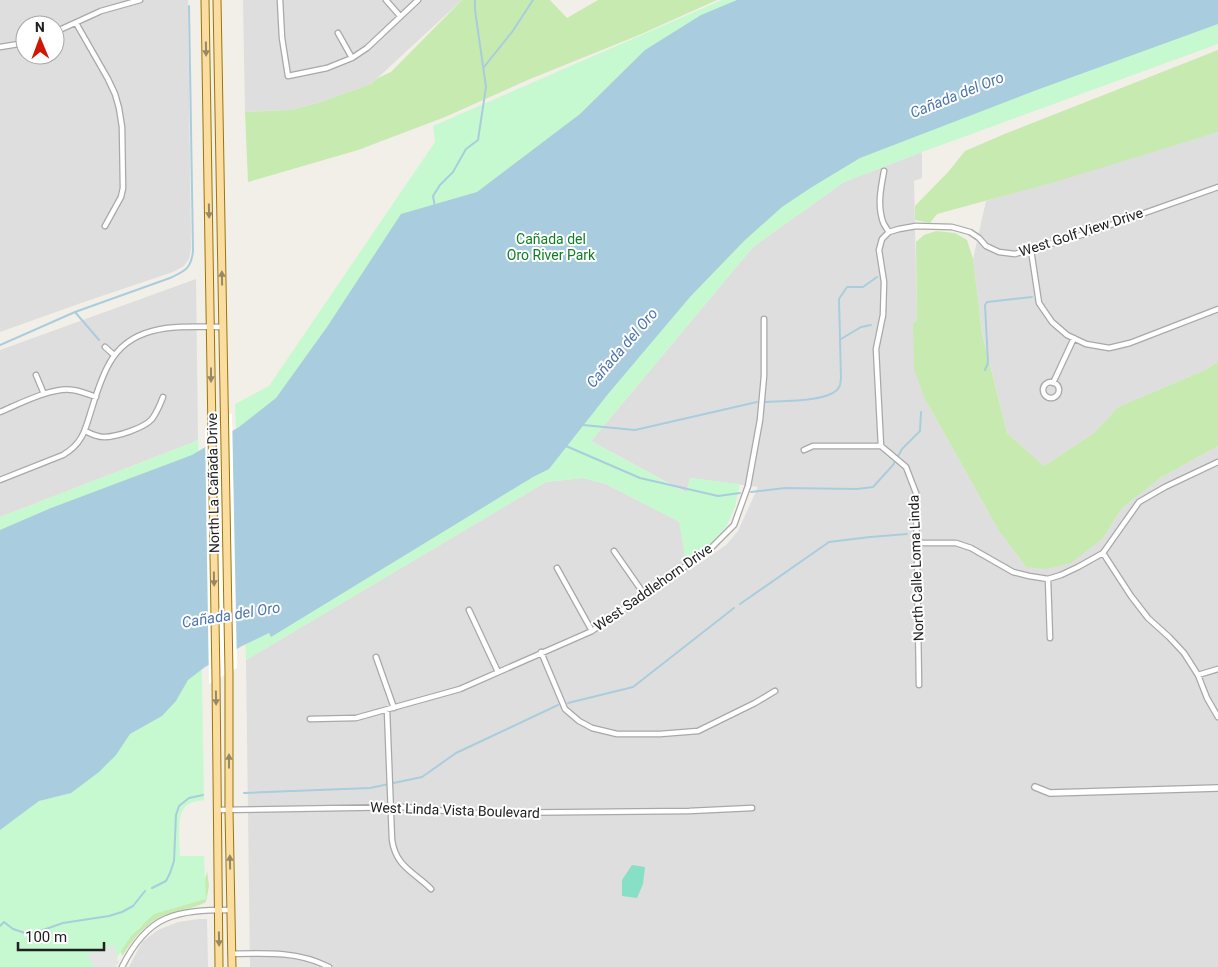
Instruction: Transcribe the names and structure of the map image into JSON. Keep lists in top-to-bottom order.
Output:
{
  "streets": {
    "main road": ["North La Cañada Drive"],
    "street": [
      "West Golf View Drive",
      "North Calle Loma Linda",
      "West Saddlehorn Drive",
      "West Linda Vista Boulevard"
    ]
  },
  "crossings": [
    ["North La Cañada Drive", "West Linda Vista Boulevard"]
  ],
  "water": ["Cañada del Oro"],
  "parks": ["Cañada del Oro River Park"],
  "scale_bar": "100 m",
  "north": "top"
}
